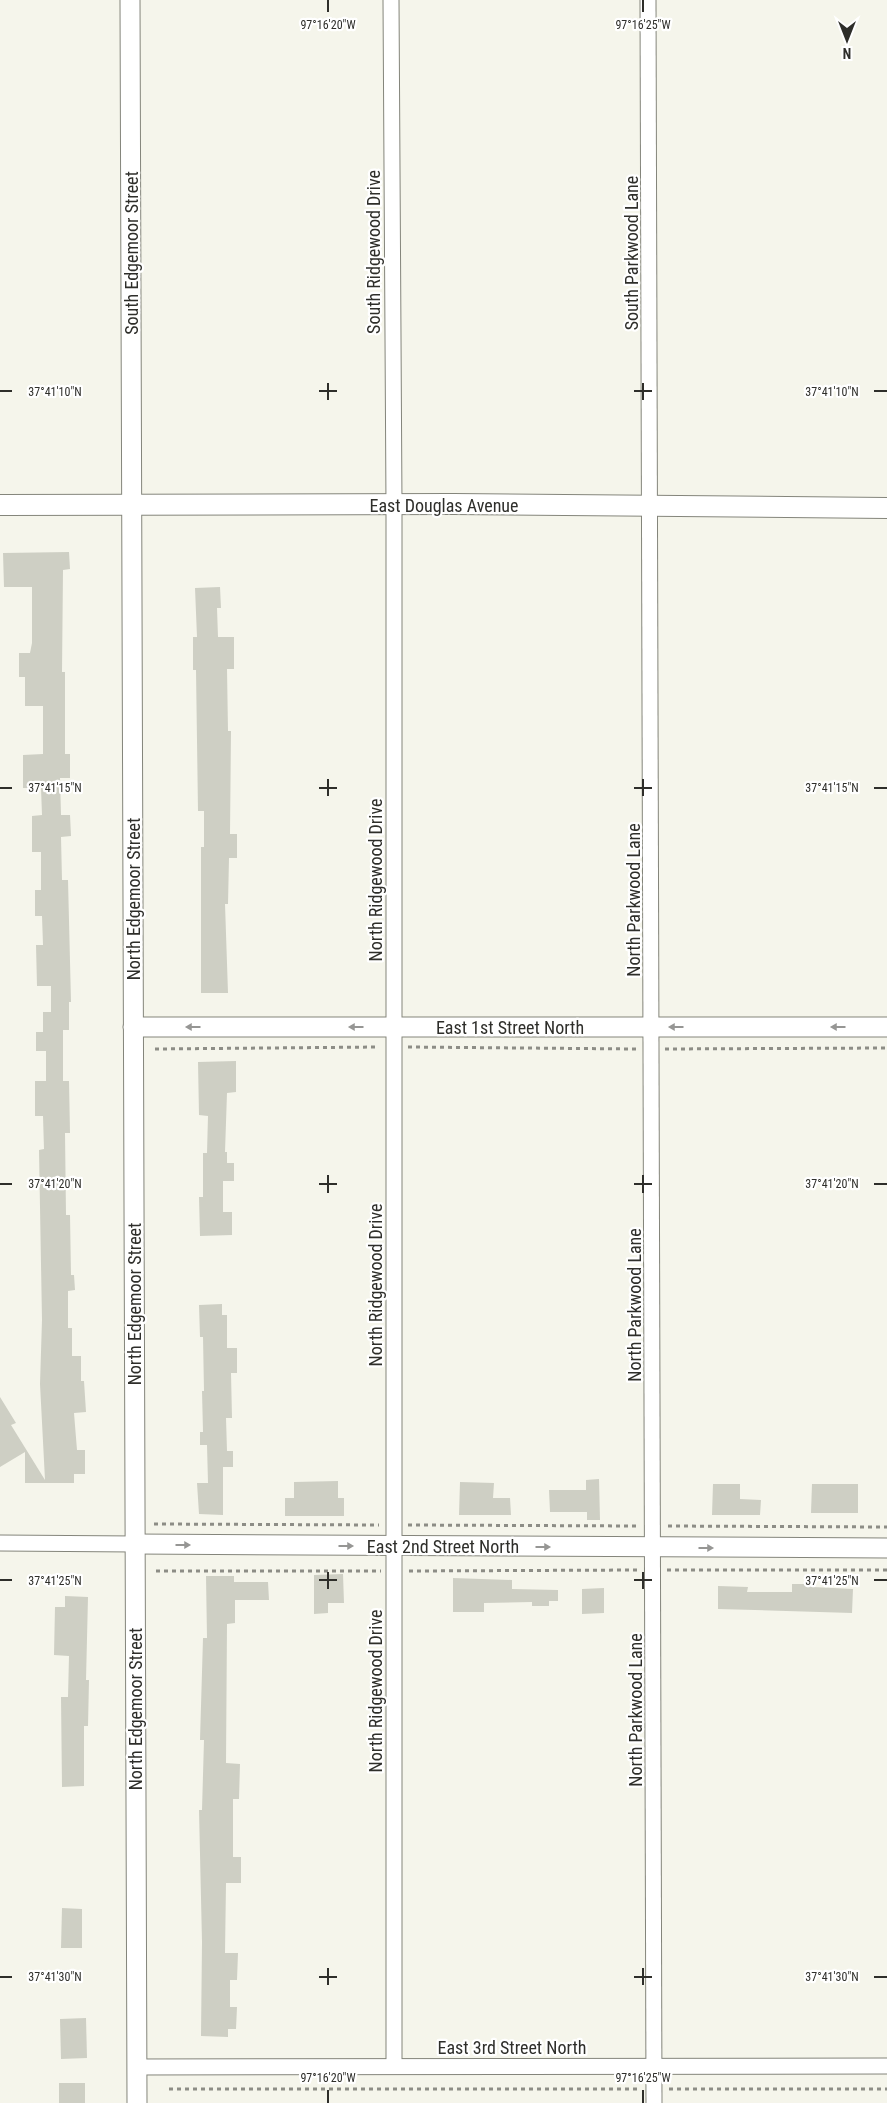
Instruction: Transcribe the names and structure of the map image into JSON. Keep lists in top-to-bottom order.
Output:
{
  "streets": {
    "main road": ["East Douglas Avenue"],
    "street": [
      "South Ridgewood Drive",
      "South Edgemoor Street",
      "South Parkwood Lane",
      "North Ridgewood Drive",
      "North Edgemoor Street",
      "North Parkwood Lane",
      "East 1st Street North",
      "East 2nd Street North",
      "East 3rd Street North"
    ]
  },
  "crossings": [
    ["South Ridgewood Drive", "East Douglas Avenue"],
    ["South Ridgewood Drive", "North Ridgewood Drive"],
    ["South Edgemoor Street", "East Douglas Avenue"],
    ["South Edgemoor Street", "North Edgemoor Street"],
    ["South Parkwood Lane", "East Douglas Avenue"],
    ["South Parkwood Lane", "North Parkwood Lane"],
    ["East Douglas Avenue", "North Ridgewood Drive"],
    ["East Douglas Avenue", "North Edgemoor Street"],
    ["East Douglas Avenue", "North Parkwood Lane"],
    ["North Ridgewood Drive", "East 1st Street North"],
    ["North Ridgewood Drive", "East 2nd Street North"],
    ["North Ridgewood Drive", "East 3rd Street North"],
    ["North Edgemoor Street", "East 1st Street North"],
    ["North Edgemoor Street", "East 2nd Street North"],
    ["North Edgemoor Street", "East 3rd Street North"],
    ["North Parkwood Lane", "East 1st Street North"],
    ["North Parkwood Lane", "East 2nd Street North"],
    ["North Parkwood Lane", "East 3rd Street North"]
  ],
  "one_way": ["East 1st Street North", "East 2nd Street North"],
  "north": "bottom",
  "coordinates": [
    "97°16'20\"W",
    "97°16'25\"W",
    "37°41'10\"N",
    "37°41'15\"N",
    "37°41'20\"N",
    "37°41'25\"N",
    "37°41'30\"N"
  ]
}
